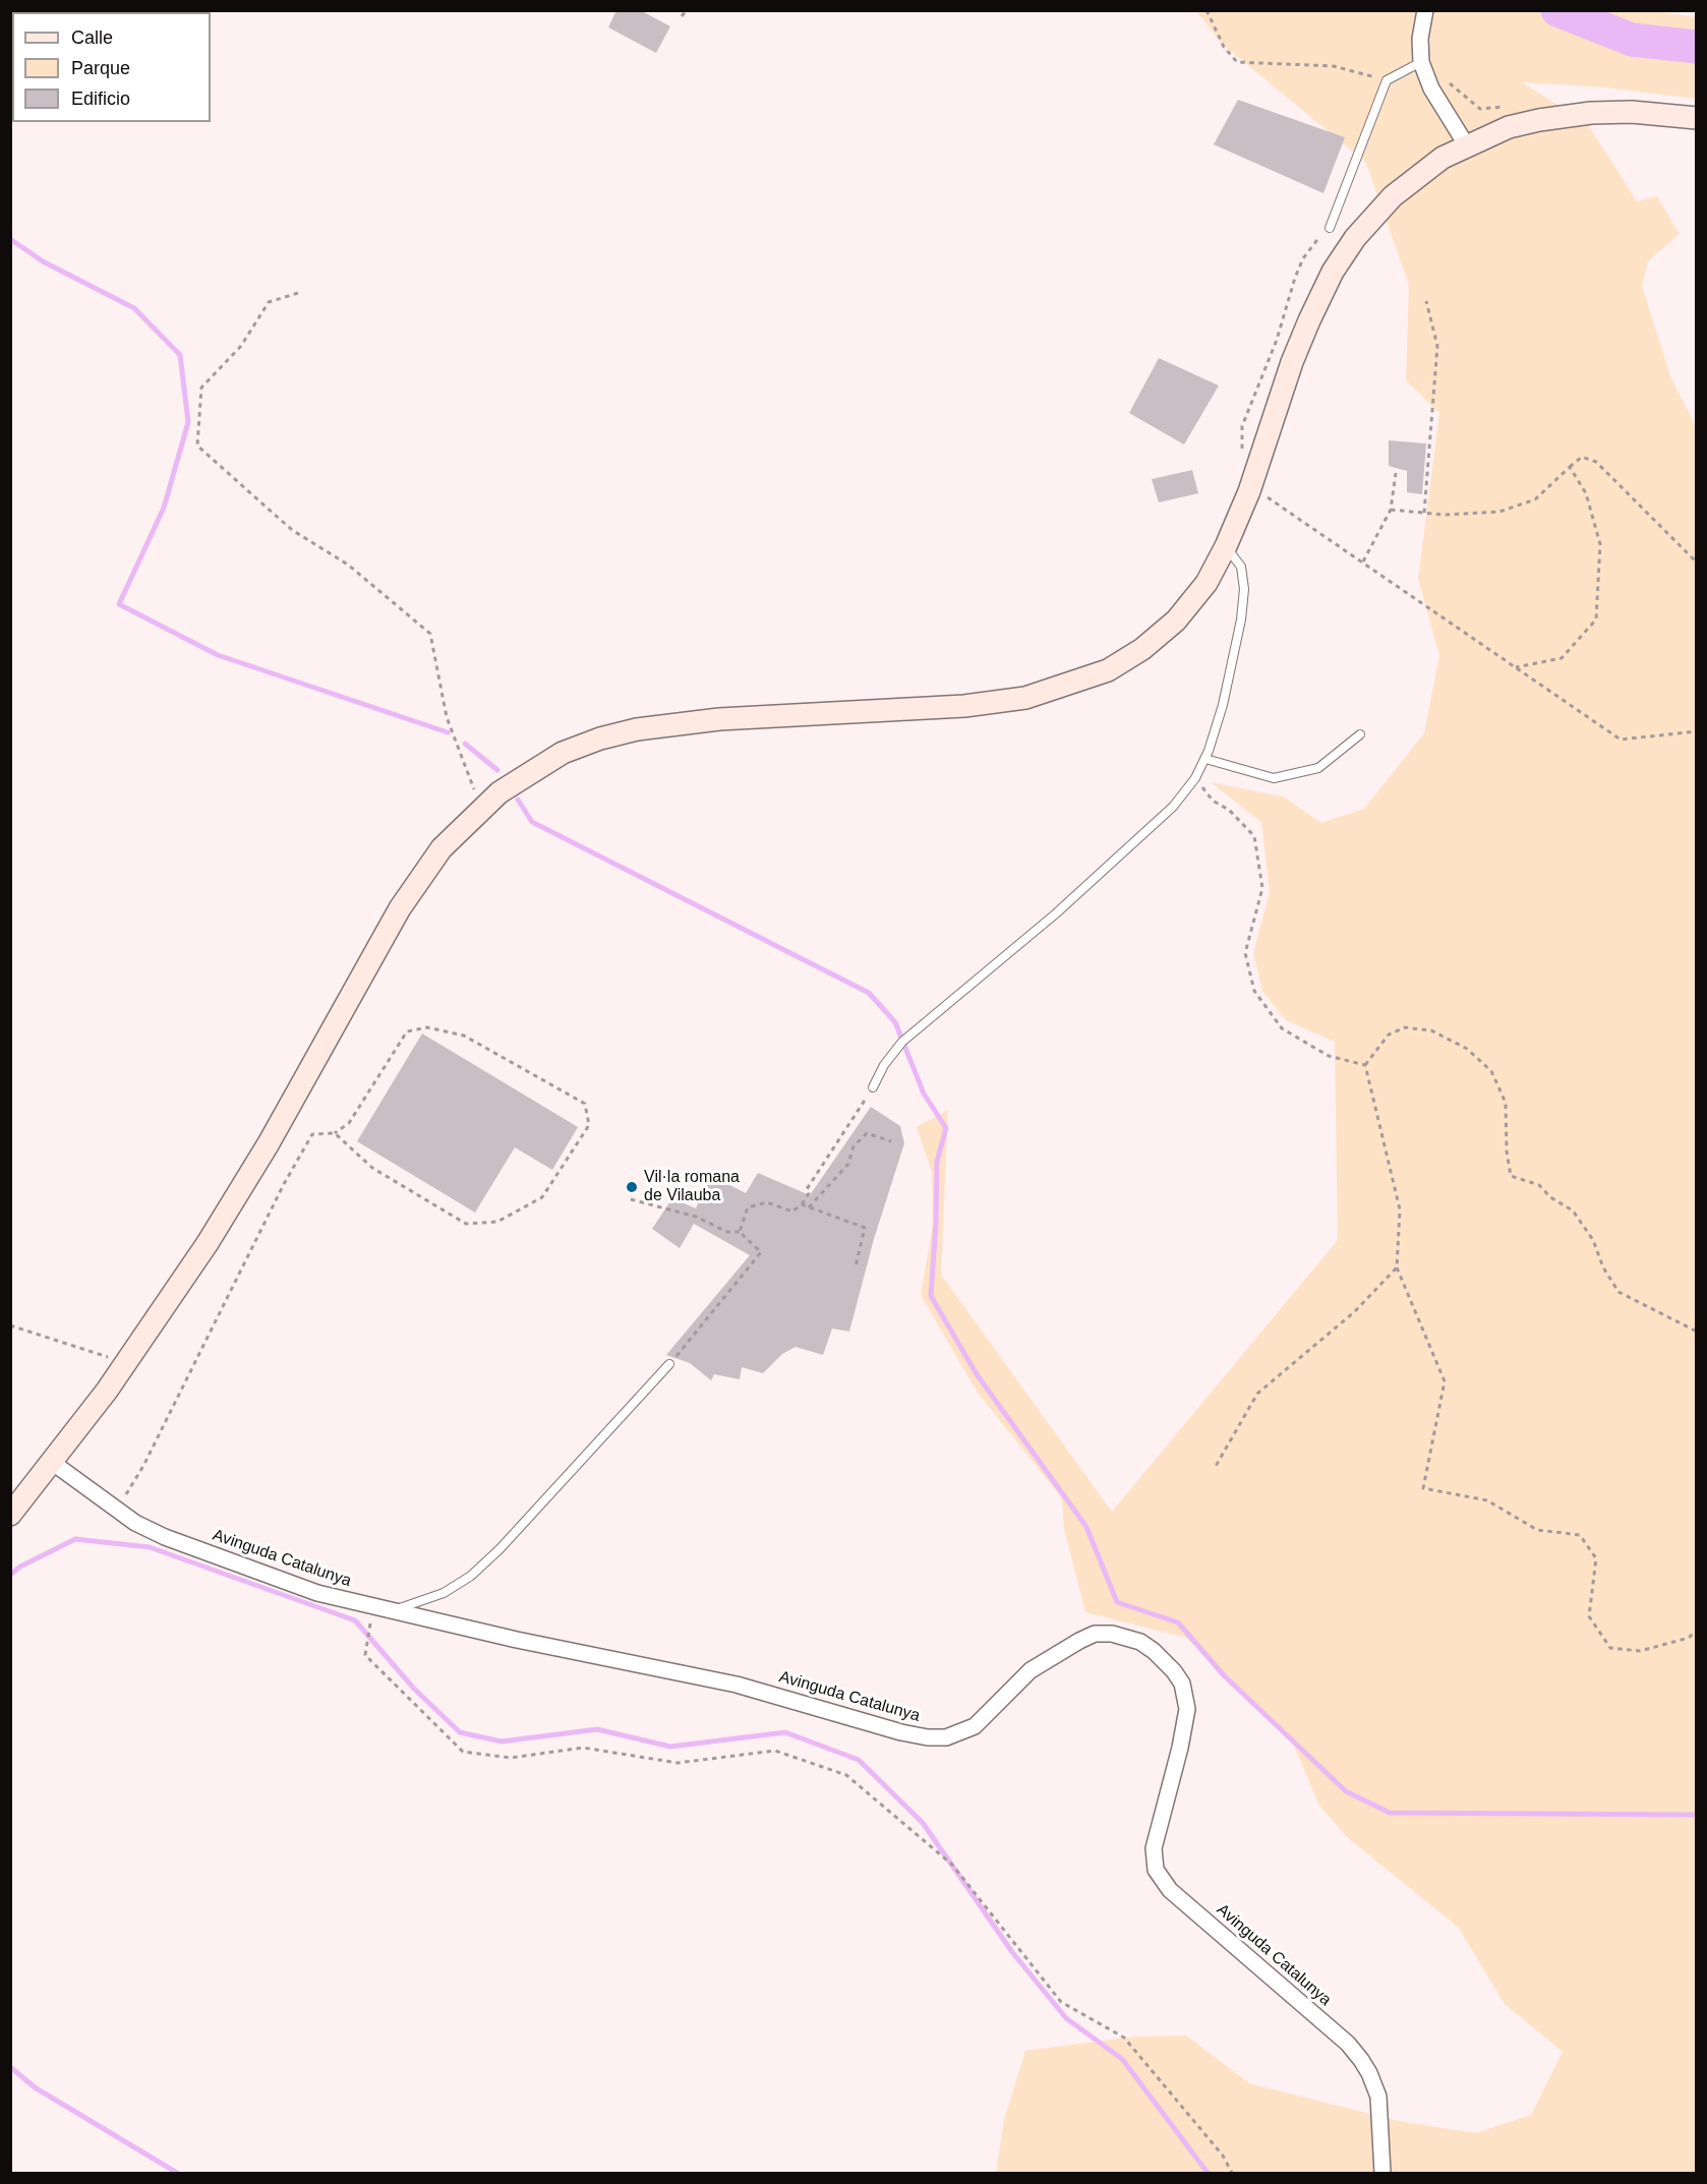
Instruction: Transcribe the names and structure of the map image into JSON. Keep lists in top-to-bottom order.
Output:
{
  "streets": {
    "street": ["Avinguda Catalunya"]
  },
  "places": ["Vil·la romana de Vilauba"],
  "legend": ["Calle", "Parque", "Edificio"]
}
